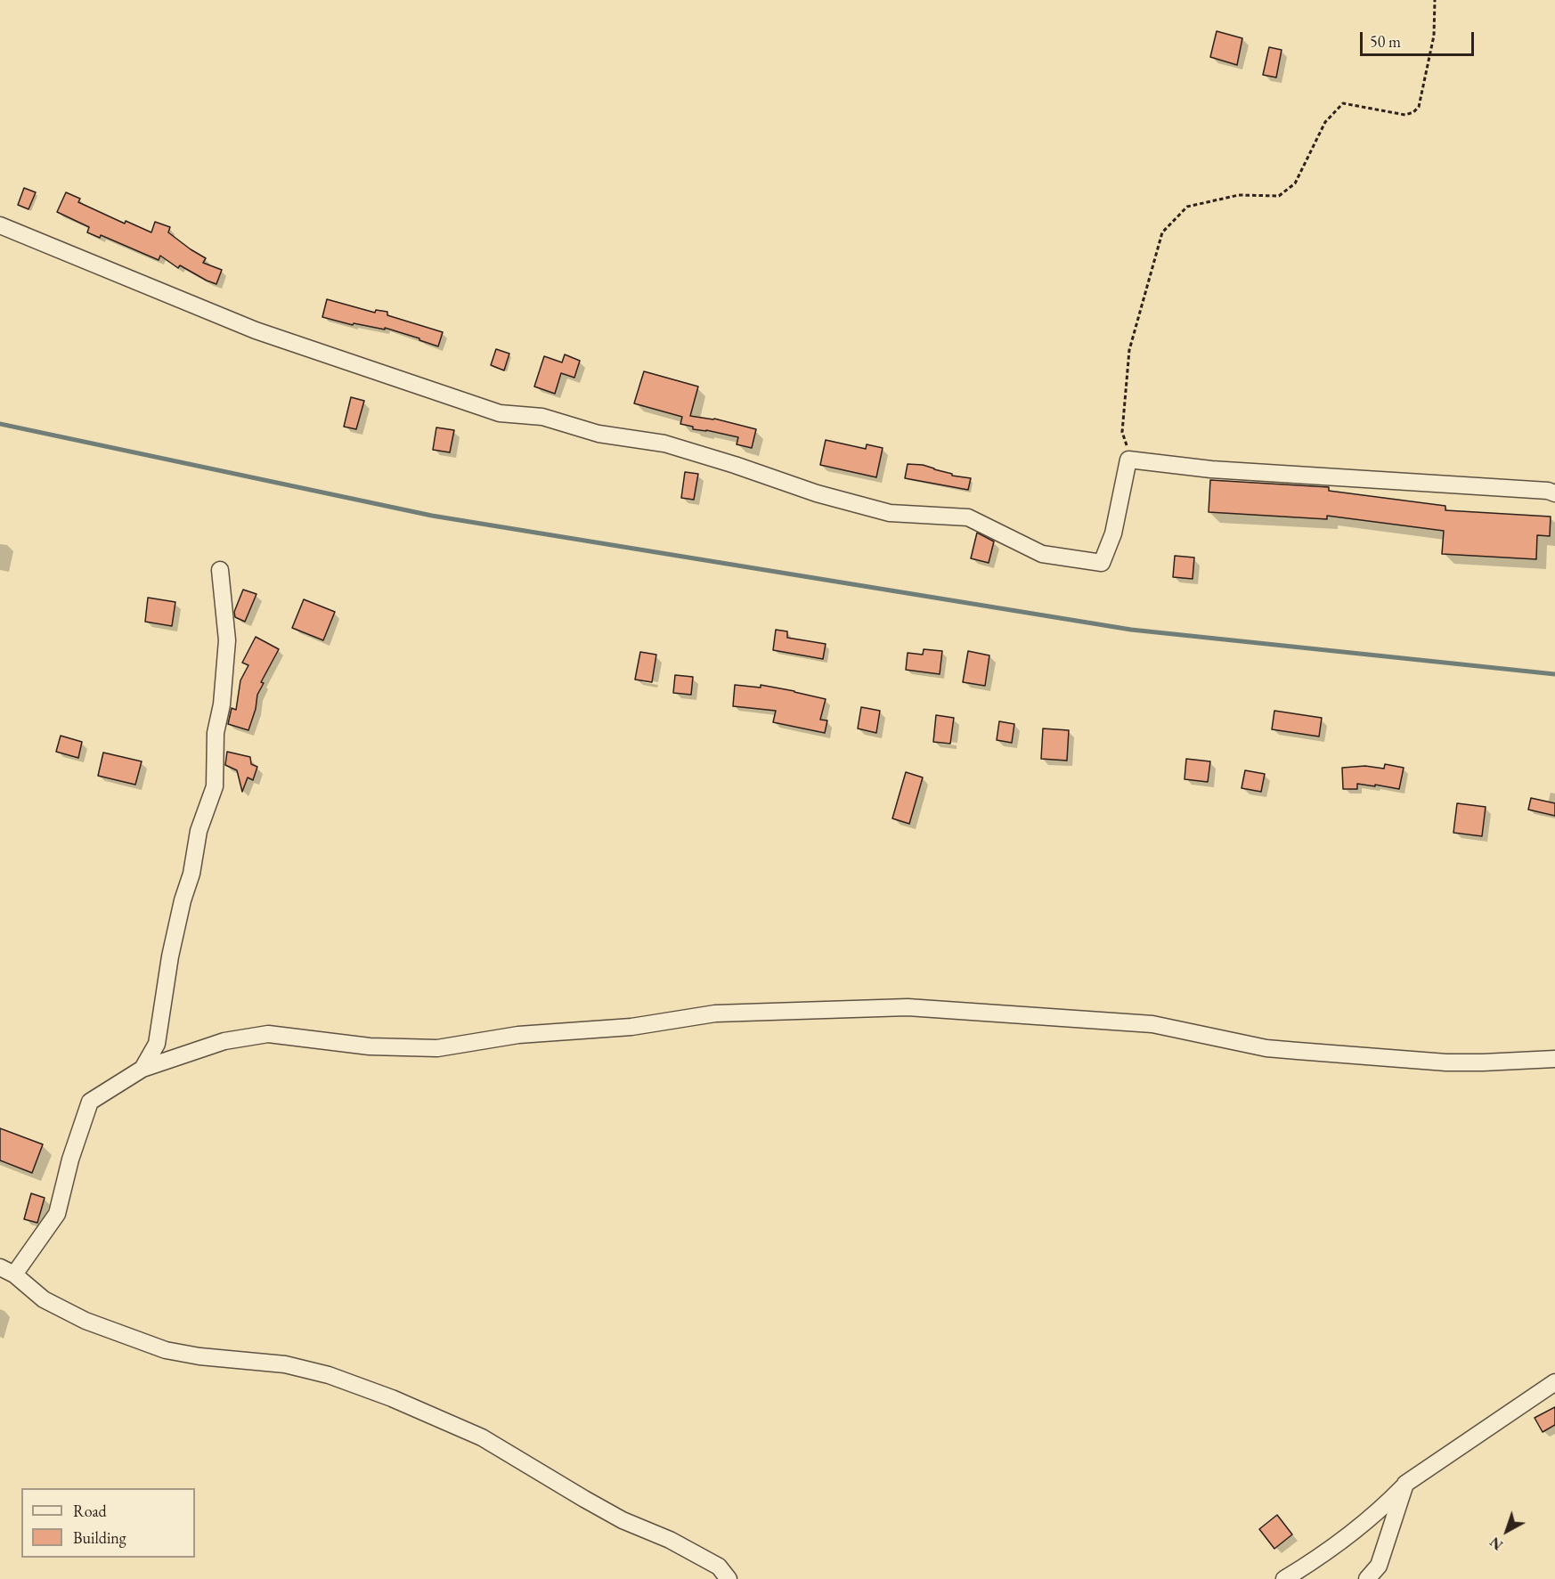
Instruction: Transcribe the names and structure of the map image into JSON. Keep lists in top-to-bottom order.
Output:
{
  "legend": ["Road", "Building"],
  "scale_bar": "50 m",
  "north": "bottom left"
}
